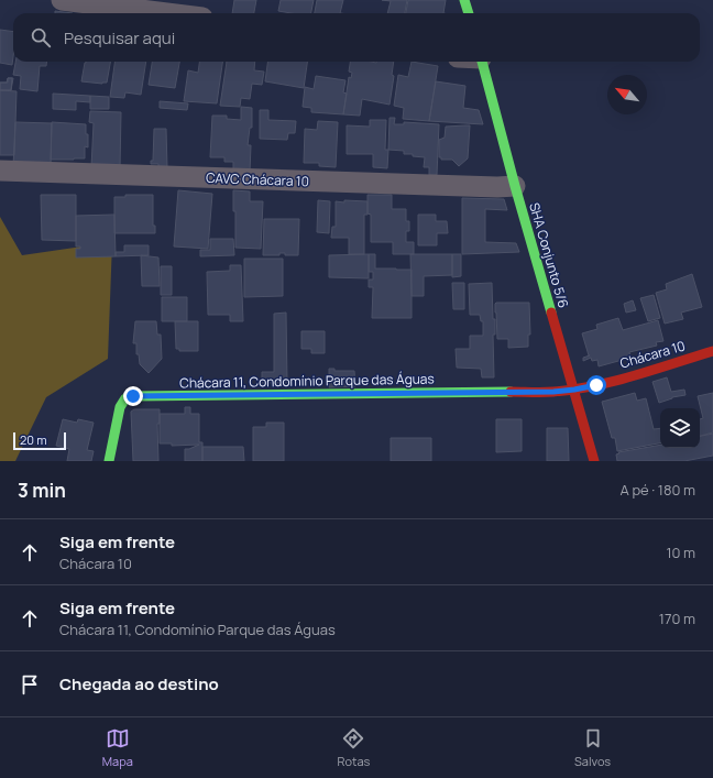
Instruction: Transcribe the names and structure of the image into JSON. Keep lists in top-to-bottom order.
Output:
{
  "streets": {
    "street": [
      "CAVC Chácara 10",
      "SHA Conjunto 5/6",
      "Chácara 10",
      "Chácara 11, Condomínio Parque das Águas"
    ]
  },
  "crossings": [
    ["CAVC Chácara 10", "SHA Conjunto 5/6"],
    ["SHA Conjunto 5/6", "Chácara 10"],
    ["Chácara 10", "Chácara 11, Condomínio Parque das Águas"]
  ],
  "scale_bar": "20 m",
  "north": "top left",
  "page": {
    "search": "Pesquisar aqui",
    "scale": "20 m",
    "heading": ["3 min", "A pé · 180 m"],
    "list": [
      ["Siga em frente", "Chácara 10", "10 m"],
      ["Siga em frente", "Chácara 11, Condomínio Parque das Águas", "170 m"],
      "Chegada ao destino"
    ],
    "nav": ["Mapa", "Rotas", "Salvos"]
  }
}
